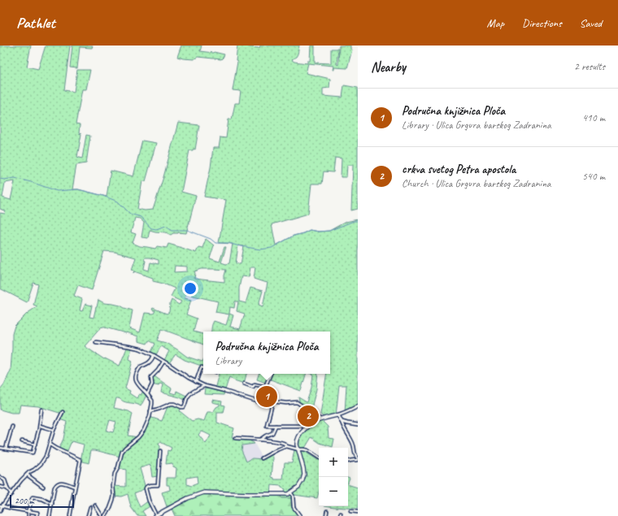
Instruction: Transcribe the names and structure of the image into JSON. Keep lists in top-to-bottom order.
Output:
{
  "scale_bar": "200 m",
  "page": {
    "header": "Pathlet",
    "nav": ["Map", "Directions", "Saved"],
    "heading": ["Nearby", "2 results"],
    "list": [
      {
        "mark": "1",
        "name": "Područna knjižnica Ploča",
        "note": "Library · Ulica Grgura barskog Zadranina",
        "value": "410 m"
      },
      {
        "mark": "2",
        "name": "crkva svetog Petra apostola",
        "note": "Church · Ulica Grgura barskog Zadranina",
        "value": "540 m"
      }
    ],
    "popup": ["Područna knjižnica Ploča", "Library"],
    "pins": ["1", "2"],
    "map_buttons": ["+", "−"],
    "scale": "200 m"
  }
}
